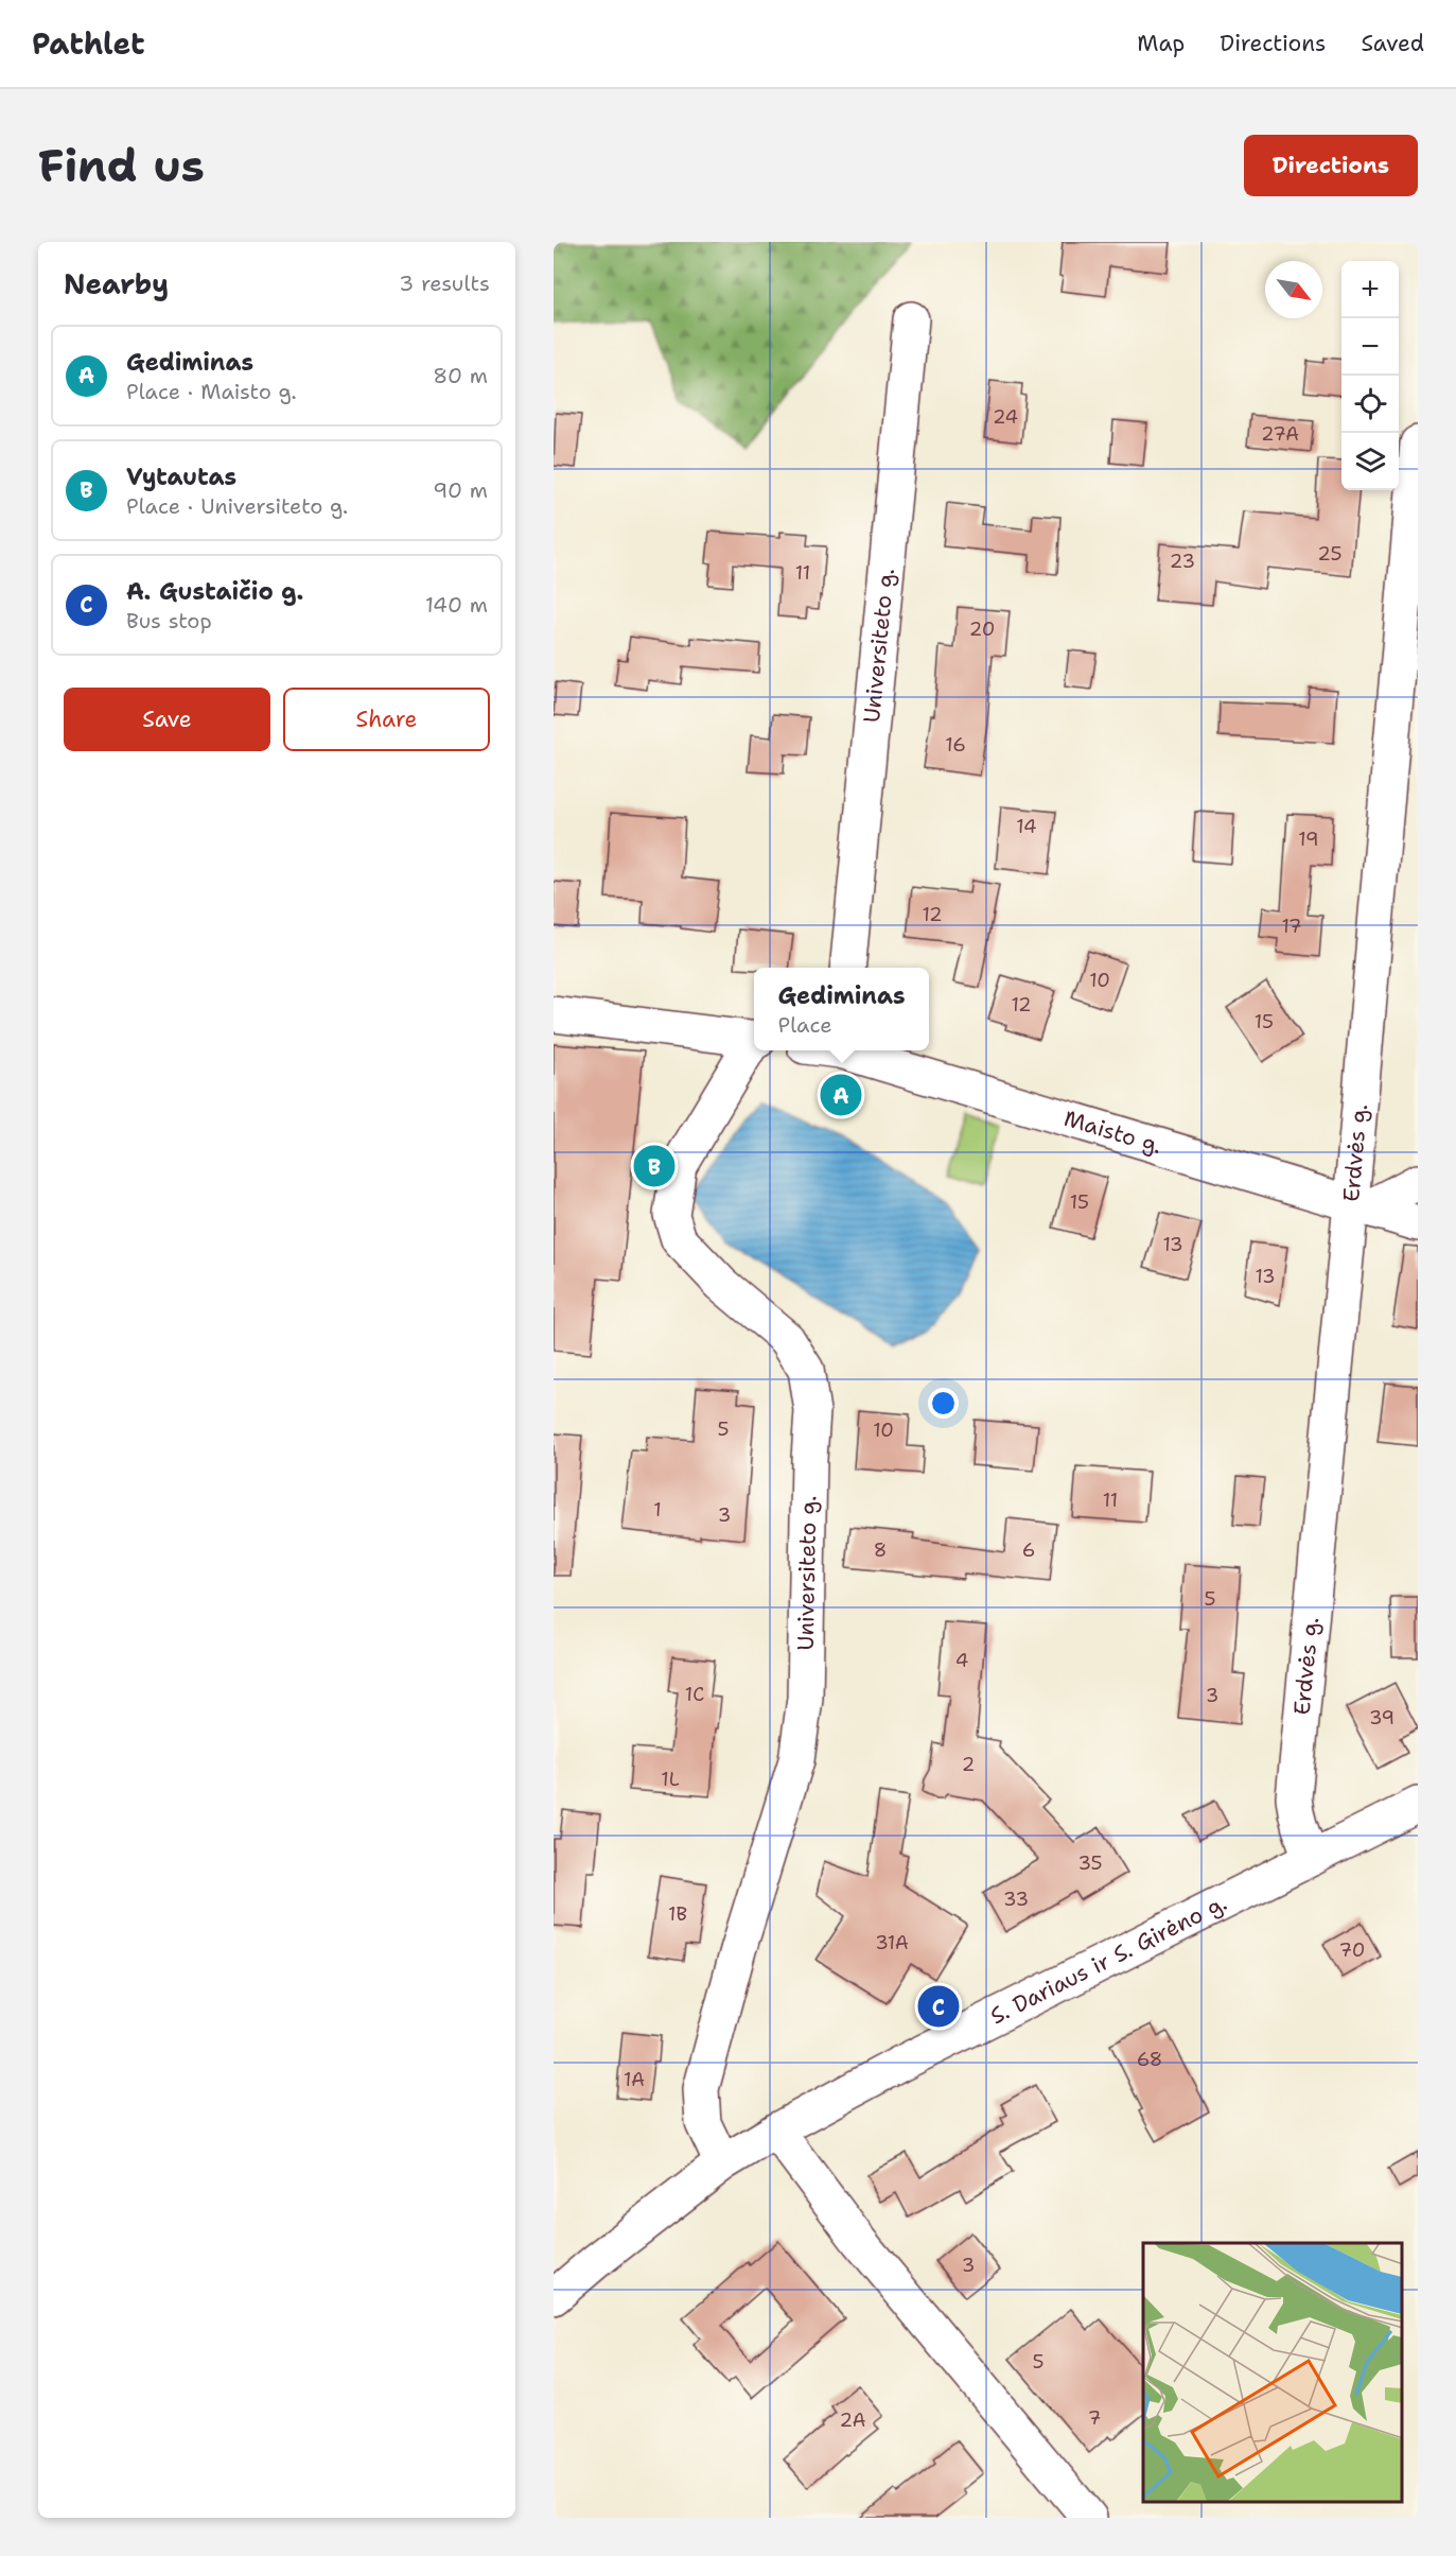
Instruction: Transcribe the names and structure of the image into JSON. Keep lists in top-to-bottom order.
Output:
{
  "streets": {
    "street": [
      "Universiteto g.",
      "Maisto g.",
      "Erdvės g.",
      "S. Dariaus ir S. Girėno g."
    ]
  },
  "crossings": [
    ["Universiteto g.", "S. Dariaus ir S. Girėno g."],
    ["Maisto g.", "Erdvės g."],
    ["Erdvės g.", "S. Dariaus ir S. Girėno g."]
  ],
  "house_numbers": [
    "24",
    "27A",
    "25",
    "23",
    "11",
    "20",
    "16",
    "14",
    "19",
    "12",
    "17",
    "10",
    "12",
    "15",
    "15",
    "13",
    "13",
    "5",
    "10",
    "11",
    "1",
    "3",
    "8",
    "6",
    "5",
    "4",
    "1C",
    "3",
    "39",
    "2",
    "1L",
    "35",
    "33",
    "1B",
    "31A",
    "70",
    "68",
    "1A",
    "3",
    "5",
    "7",
    "2A"
  ],
  "north": "bottom right",
  "page": {
    "header": "Pathlet",
    "nav": ["Map", "Directions", "Saved"],
    "buttons": [
      "Directions",
      ["Save", "Share"]
    ],
    "title": "Find us",
    "heading": ["Nearby", "3 results"],
    "map_buttons": ["+", "−"],
    "list": [
      {
        "mark": "A",
        "name": "Gediminas",
        "note": "Place · Maisto g.",
        "value": "80 m"
      },
      {
        "mark": "B",
        "name": "Vytautas",
        "note": "Place · Universiteto g.",
        "value": "90 m"
      },
      {
        "mark": "C",
        "name": "A. Gustaičio g.",
        "note": "Bus stop",
        "value": "140 m"
      }
    ],
    "popup": ["Gediminas", "Place"],
    "pins": ["A", "B", "C"]
  }
}
